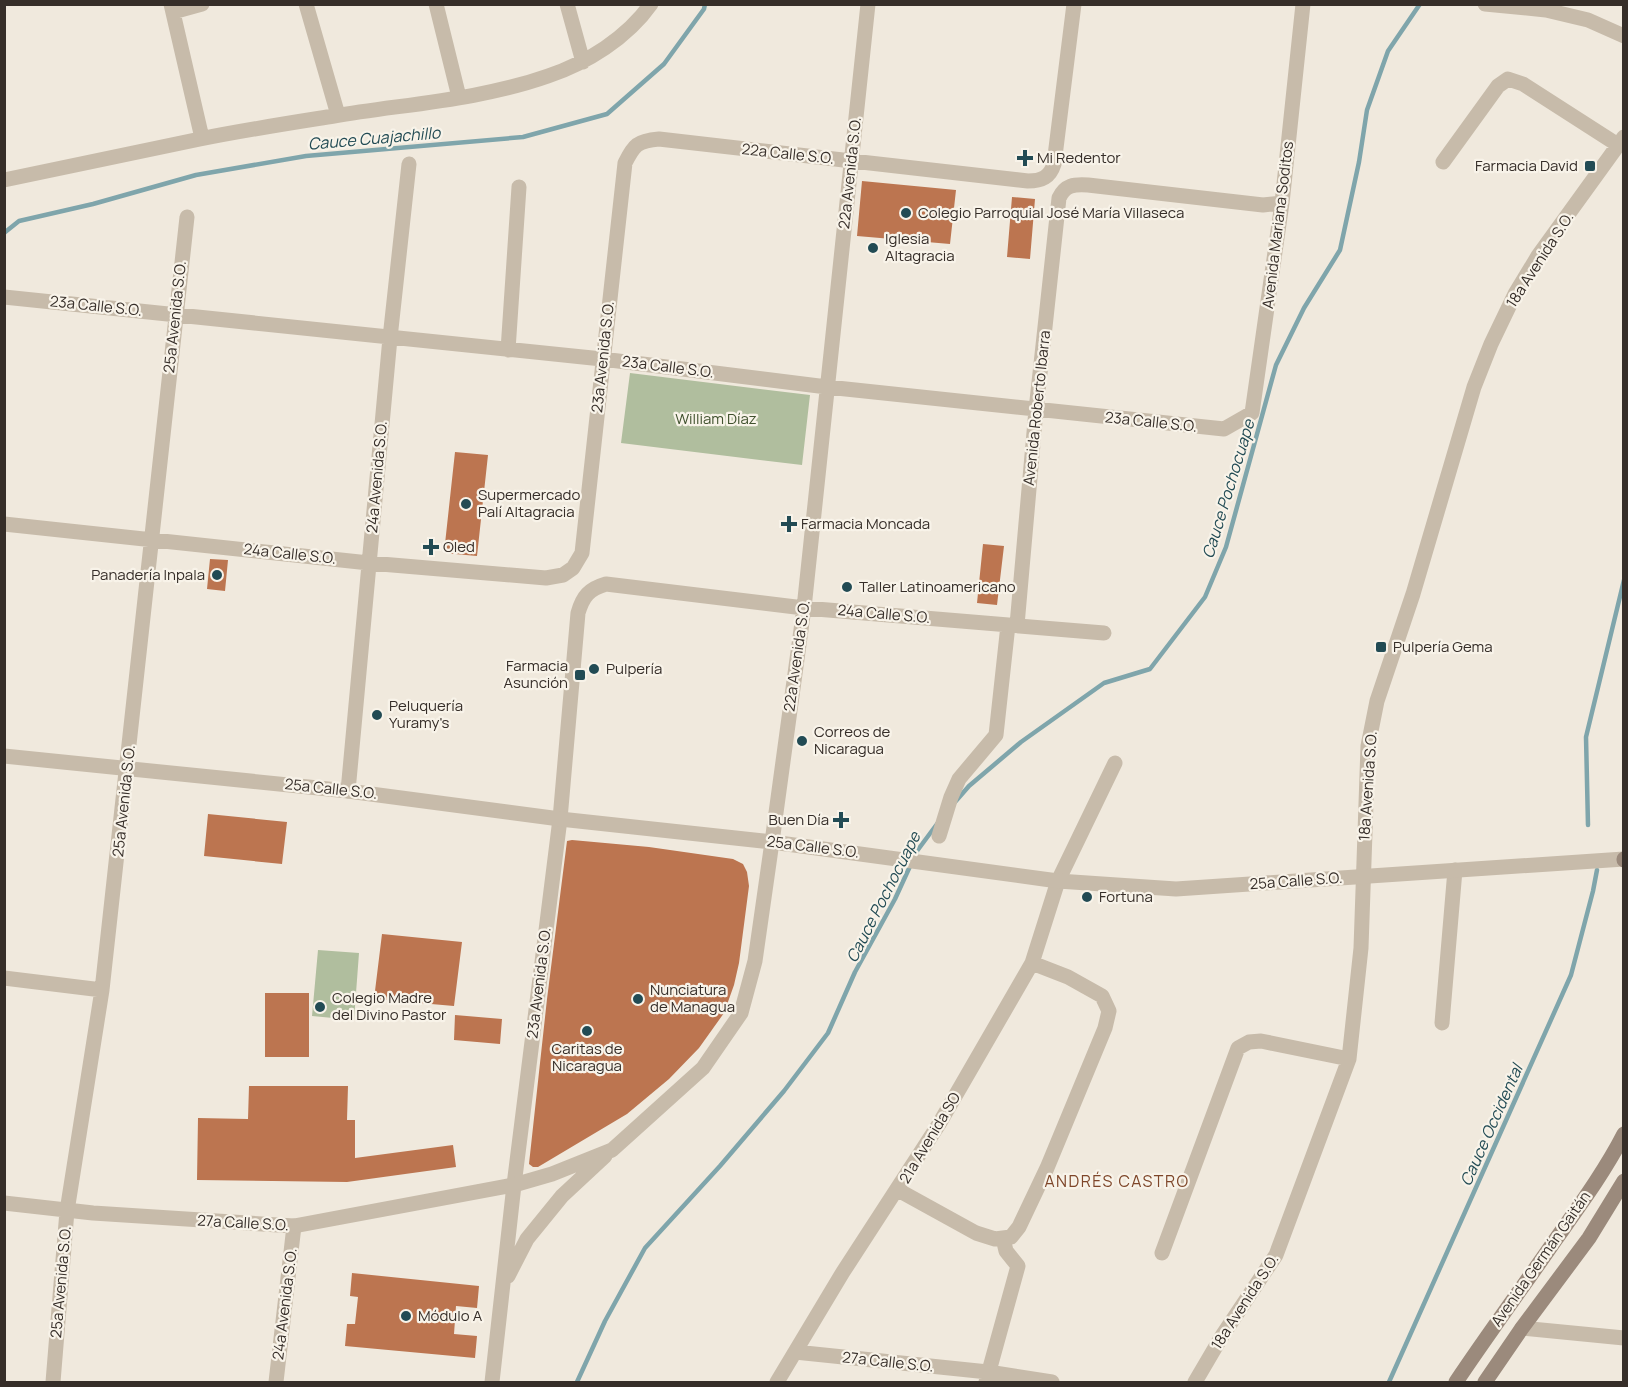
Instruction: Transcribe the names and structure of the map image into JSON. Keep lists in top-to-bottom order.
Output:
{
  "streets": {
    "main road": ["Avenida Germán Gaitán"],
    "street": [
      "22a Calle S.O.",
      "22a Avenida S.O.",
      "Avenida Mariana Soditos",
      "18a Avenida S.O.",
      "23a Calle S.O.",
      "25a Avenida S.O.",
      "23a Avenida S.O.",
      "Avenida Roberto Ibarra",
      "24a Avenida S.O.",
      "24a Calle S.O.",
      "25a Calle S.O.",
      "21a Avenida SO",
      "27a Calle S.O."
    ]
  },
  "crossings": [
    ["22a Calle S.O.", "22a Avenida S.O."],
    ["22a Calle S.O.", "23a Avenida S.O."],
    ["22a Avenida S.O.", "23a Calle S.O."],
    ["22a Avenida S.O.", "23a Avenida S.O."],
    ["22a Avenida S.O.", "24a Calle S.O."],
    ["22a Avenida S.O.", "25a Calle S.O."],
    ["22a Avenida S.O.", "27a Calle S.O."],
    ["Avenida Mariana Soditos", "23a Calle S.O."],
    ["Avenida Mariana Soditos", "Avenida Roberto Ibarra"],
    ["18a Avenida S.O.", "25a Calle S.O."],
    ["23a Calle S.O.", "25a Avenida S.O."],
    ["23a Calle S.O.", "23a Avenida S.O."],
    ["23a Calle S.O.", "Avenida Roberto Ibarra"],
    ["23a Calle S.O.", "24a Avenida S.O."],
    ["25a Avenida S.O.", "24a Calle S.O."],
    ["25a Avenida S.O.", "25a Calle S.O."],
    ["25a Avenida S.O.", "27a Calle S.O."],
    ["23a Avenida S.O.", "24a Calle S.O."],
    ["23a Avenida S.O.", "25a Calle S.O."],
    ["23a Avenida S.O.", "27a Calle S.O."],
    ["Avenida Roberto Ibarra", "24a Calle S.O."],
    ["24a Avenida S.O.", "24a Calle S.O."],
    ["24a Avenida S.O.", "25a Calle S.O."],
    ["24a Avenida S.O.", "27a Calle S.O."],
    ["25a Calle S.O.", "21a Avenida SO"],
    ["21a Avenida SO", "27a Calle S.O."]
  ],
  "districts": ["ANDRÉS CASTRO"],
  "water": ["Cauce Cuajachillo", "Cauce Pochocuape", "Cauce Occidental"],
  "parks": ["William Díaz"],
  "places": {
    "health": [
      "Mi Redentor",
      "Farmacia Moncada",
      "Oled",
      "Buen Día"
    ],
    "transit": ["Farmacia David", "Pulpería Gema", "Farmacia Asunción"],
    "other": [
      "Colegio Parroquial José María Villaseca",
      "Iglesia Altagracia",
      "Supermercado Palí Altagracia",
      "Panadería Inpala",
      "Taller Latinoamericano",
      "Pulpería",
      "Peluquería Yuramy's",
      "Correos de Nicaragua",
      "Fortuna",
      "Nunciatura de Managua",
      "Colegio Madre del Divino Pastor",
      "Caritas de Nicaragua",
      "Módulo A"
    ]
  }
}
